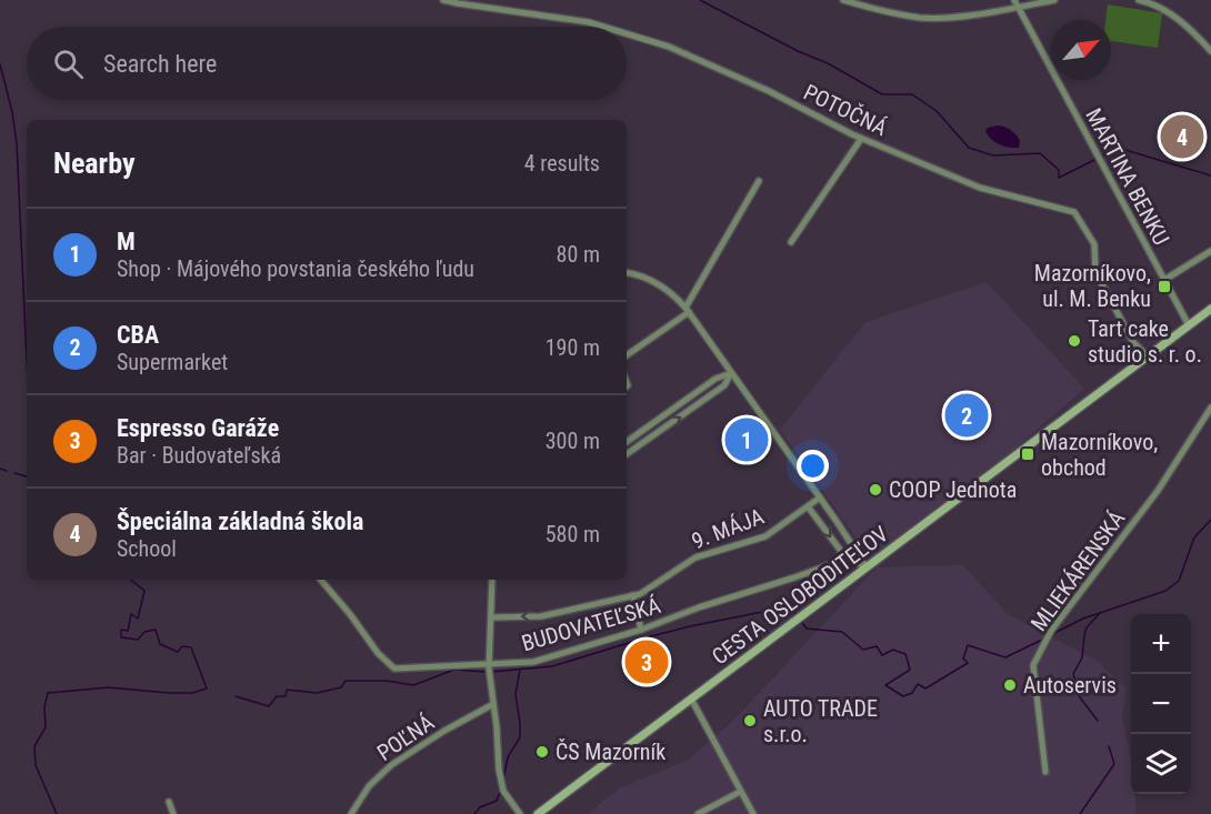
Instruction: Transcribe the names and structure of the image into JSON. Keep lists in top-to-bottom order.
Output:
{
  "streets": {
    "main road": ["CESTA OSLOBODITEĽOV"],
    "street": [
      "POTOČNÁ",
      "MARTINA BENKU",
      "9. MÁJA",
      "MLIEKÁRENSKÁ",
      "BUDOVATEĽSKÁ",
      "POĽNÁ"
    ]
  },
  "crossings": [
    ["POTOČNÁ", "CESTA OSLOBODITEĽOV"],
    ["MARTINA BENKU", "CESTA OSLOBODITEĽOV"]
  ],
  "one_way": ["9. MÁJA"],
  "places": {
    "transit": ["Mazorníkovo, ul. M. Benku", "Mazorníkovo, obchod"],
    "other": [
      "Tart cake studio s. r. o.",
      "COOP Jednota",
      "Autoservis",
      "AUTO TRADE s.r.o.",
      "ČS Mazorník"
    ]
  },
  "north": "top right",
  "page": {
    "search": "Search here",
    "pins": [
      "4",
      "2",
      "1",
      "3"
    ],
    "heading": ["Nearby", "4 results"],
    "list": [
      {
        "mark": "1",
        "name": "M",
        "note": "Shop · Májového povstania českého ľudu",
        "value": "80 m"
      },
      {
        "mark": "2",
        "name": "CBA",
        "note": "Supermarket",
        "value": "190 m"
      },
      {
        "mark": "3",
        "name": "Espresso Garáže",
        "note": "Bar · Budovateľská",
        "value": "300 m"
      },
      {
        "mark": "4",
        "name": "Špeciálna základná škola",
        "note": "School",
        "value": "580 m"
      }
    ],
    "map_buttons": ["+", "−"]
  }
}
